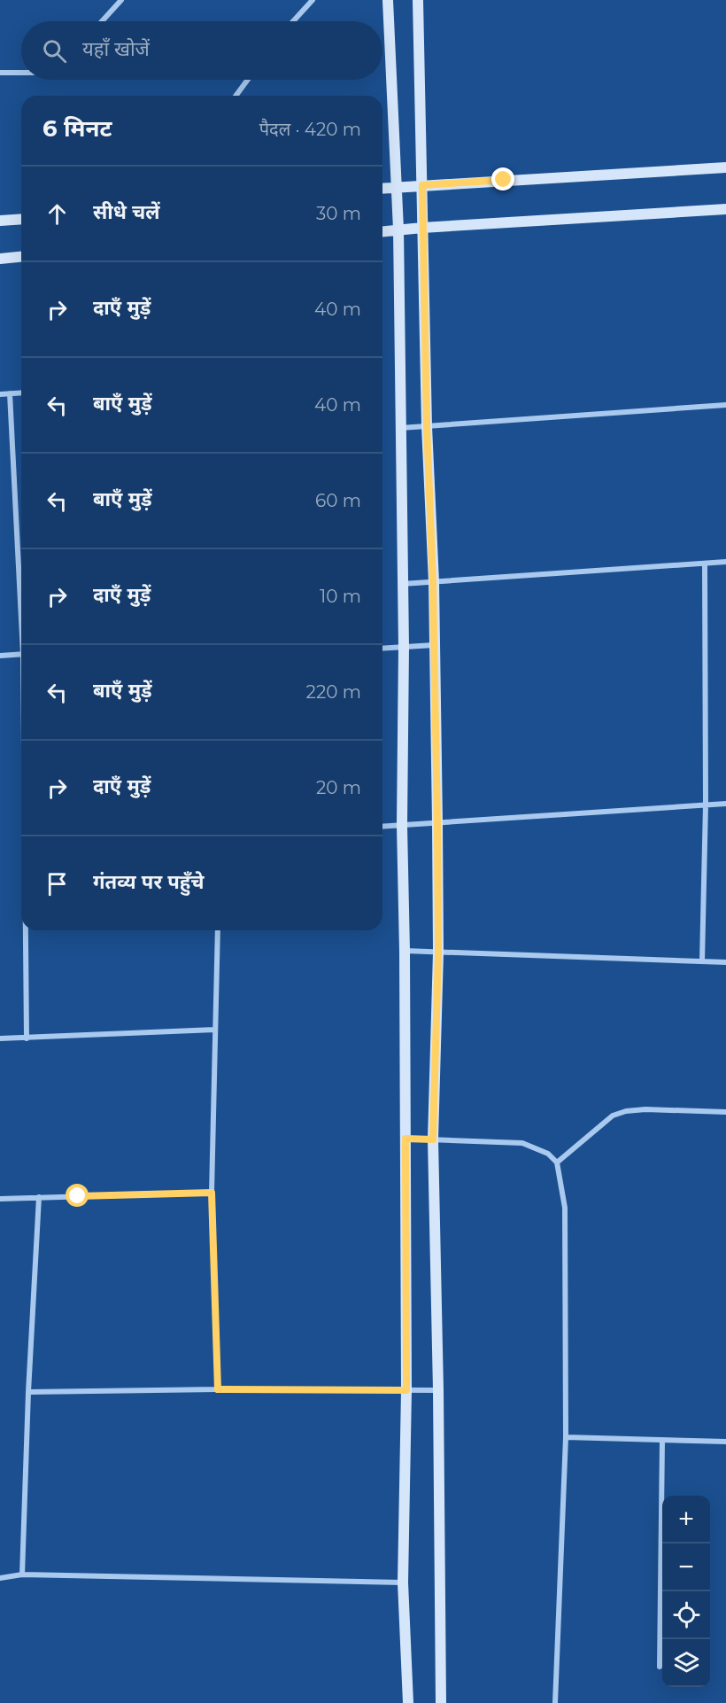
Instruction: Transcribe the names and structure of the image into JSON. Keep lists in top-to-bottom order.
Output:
{
  "page": {
    "search": "यहाँ खोजें",
    "heading": ["6 मिनट", "पैदल · 420 m"],
    "list": [
      ["सीधे चलें", "30 m"],
      ["दाएँ मुड़ें", "40 m"],
      ["बाएँ मुड़ें", "40 m"],
      ["बाएँ मुड़ें", "60 m"],
      ["दाएँ मुड़ें", "10 m"],
      ["बाएँ मुड़ें", "220 m"],
      ["दाएँ मुड़ें", "20 m"],
      "गंतव्य पर पहुँचे"
    ],
    "map_buttons": ["+", "−"]
  }
}
